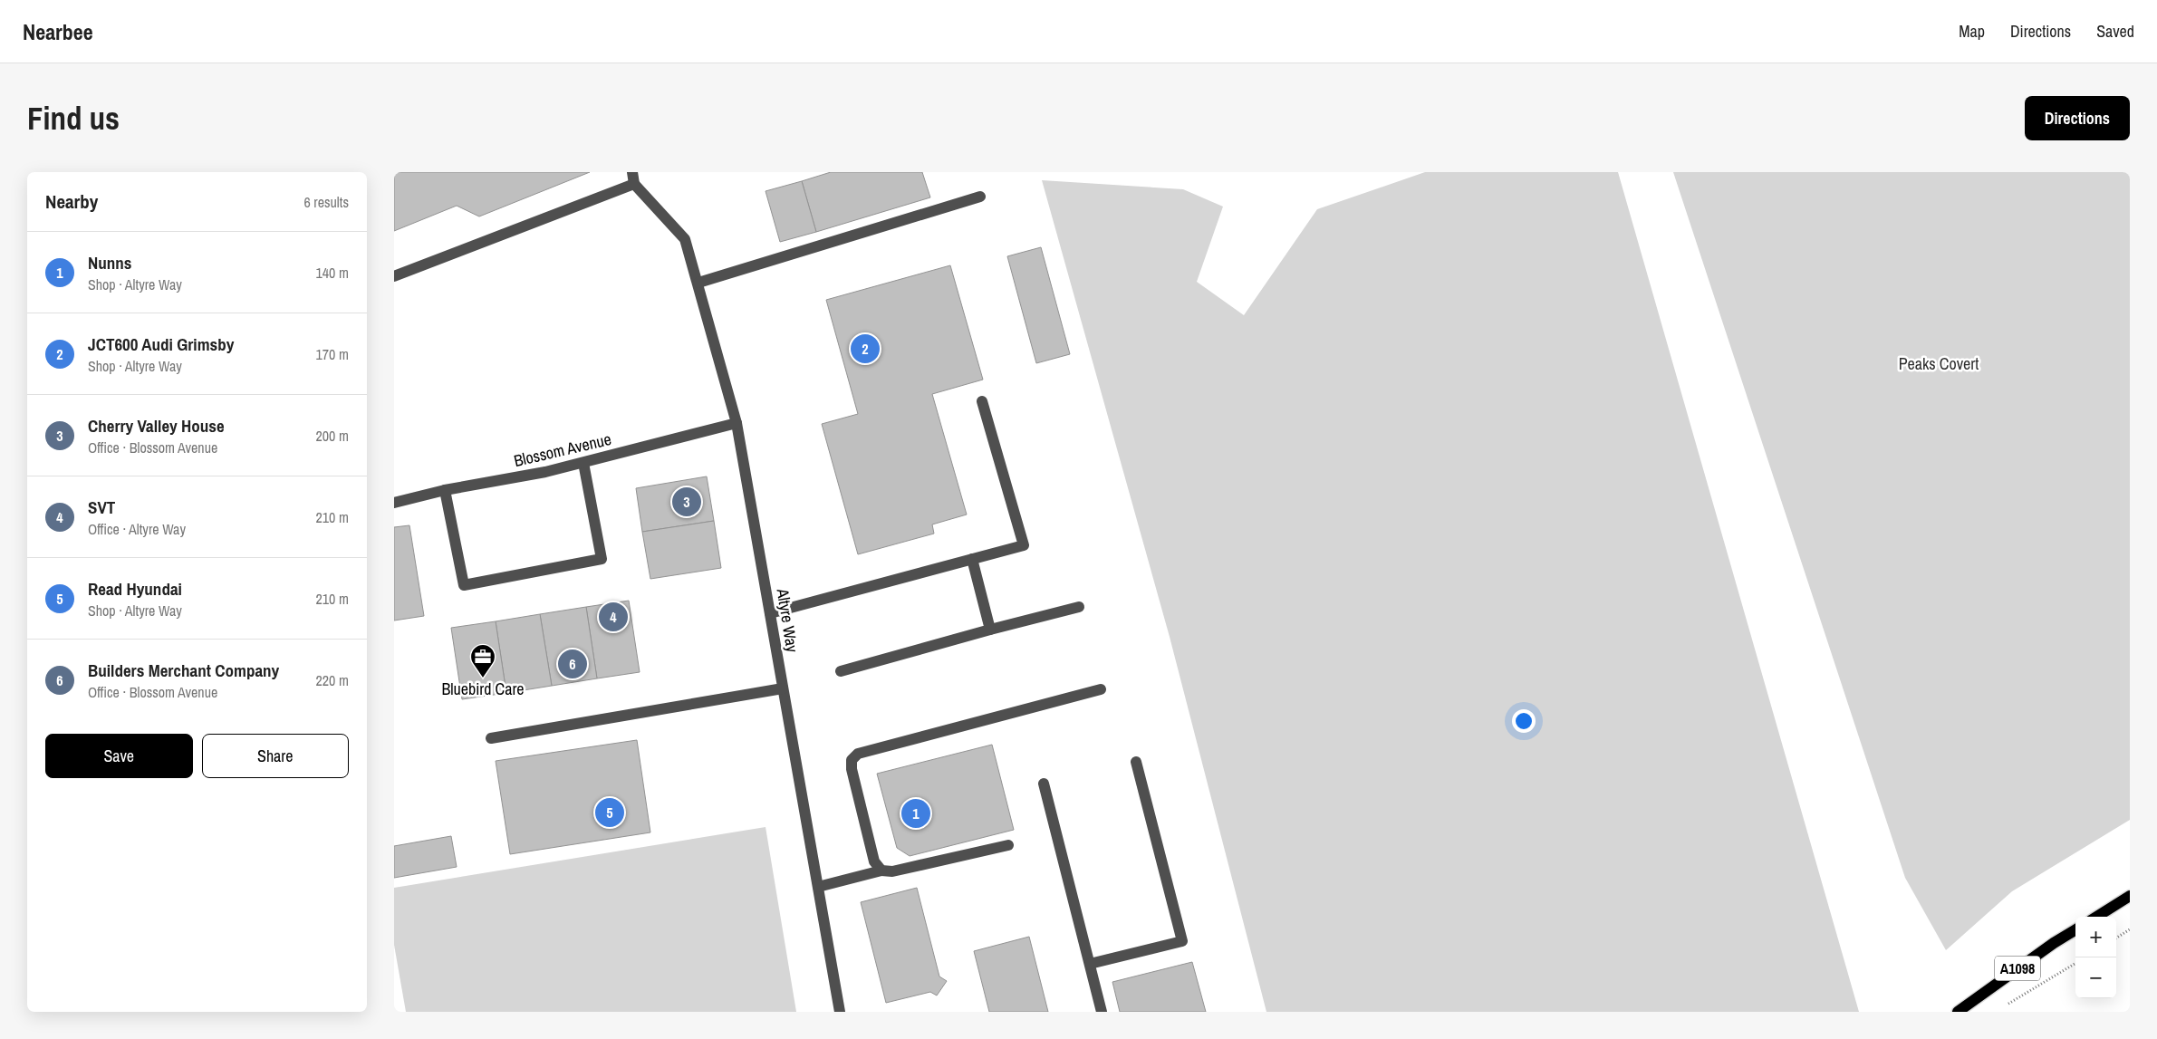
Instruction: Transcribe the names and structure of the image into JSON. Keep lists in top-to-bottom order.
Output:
{
  "streets": {
    "main road": ["A1098"],
    "street": ["Blossom Avenue", "Altyre Way"]
  },
  "crossings": [
    ["Blossom Avenue", "Altyre Way"]
  ],
  "parks": ["Peaks Covert"],
  "places": {
    "office": ["Bluebird Care"]
  },
  "page": {
    "header": "Nearbee",
    "nav": ["Map", "Directions", "Saved"],
    "buttons": [
      "Directions",
      ["Save", "Share"]
    ],
    "title": "Find us",
    "heading": ["Nearby", "6 results"],
    "list": [
      {
        "mark": "1",
        "name": "Nunns",
        "note": "Shop · Altyre Way",
        "value": "140 m"
      },
      {
        "mark": "2",
        "name": "JCT600 Audi Grimsby",
        "note": "Shop · Altyre Way",
        "value": "170 m"
      },
      {
        "mark": "3",
        "name": "Cherry Valley House",
        "note": "Office · Blossom Avenue",
        "value": "200 m"
      },
      {
        "mark": "4",
        "name": "SVT",
        "note": "Office · Altyre Way",
        "value": "210 m"
      },
      {
        "mark": "5",
        "name": "Read Hyundai",
        "note": "Shop · Altyre Way",
        "value": "210 m"
      },
      {
        "mark": "6",
        "name": "Builders Merchant Company",
        "note": "Office · Blossom Avenue",
        "value": "220 m"
      }
    ],
    "pins": [
      "2",
      "3",
      "4",
      "6",
      "5",
      "1"
    ],
    "map_buttons": ["+", "−"]
  }
}
